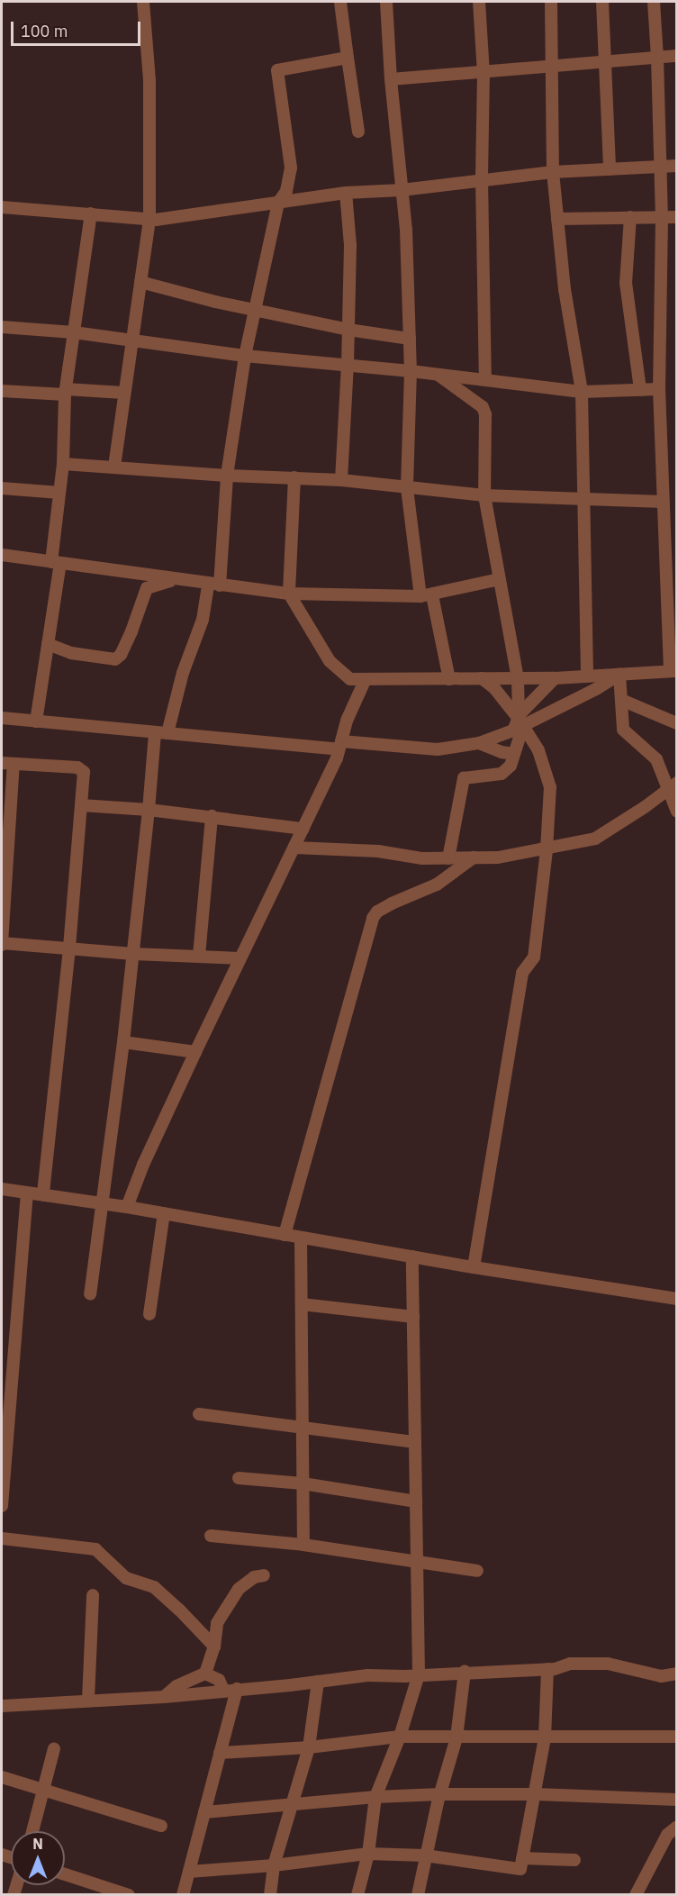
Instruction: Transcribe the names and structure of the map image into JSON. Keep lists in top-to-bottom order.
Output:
{
  "scale_bar": "100 m",
  "north": "top"
}
